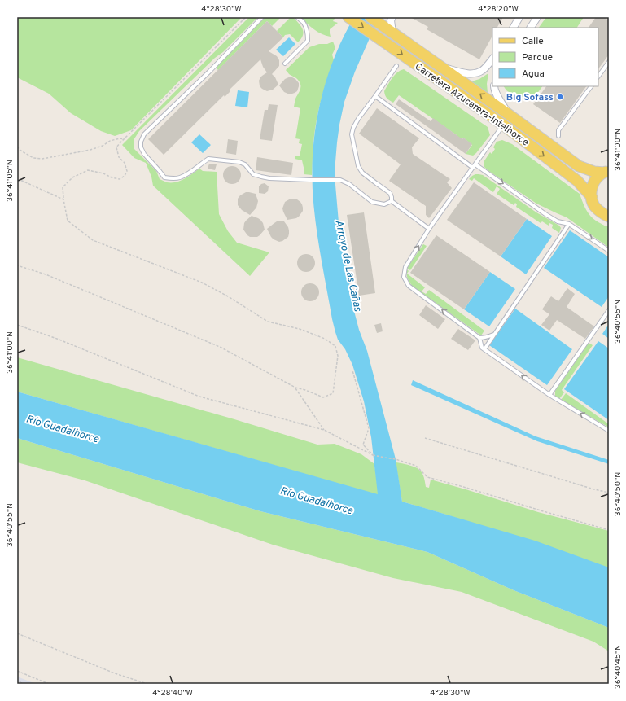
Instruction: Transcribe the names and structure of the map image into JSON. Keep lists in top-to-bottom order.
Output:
{
  "streets": {
    "main road": ["Carretera Azucarera-Intelhorce"]
  },
  "water": ["Arroyo de Las Cañas", "Río Guadalhorce"],
  "places": ["Big Sofass"],
  "legend": ["Calle", "Parque", "Agua"],
  "coordinates": [
    "4°28'30\"W",
    "4°28'20\"W",
    "36°41'00\"N",
    "36°41'05\"N",
    "36°40'55\"N",
    "36°40'50\"N",
    "36°40'45\"N",
    "4°28'40\"W"
  ]
}
